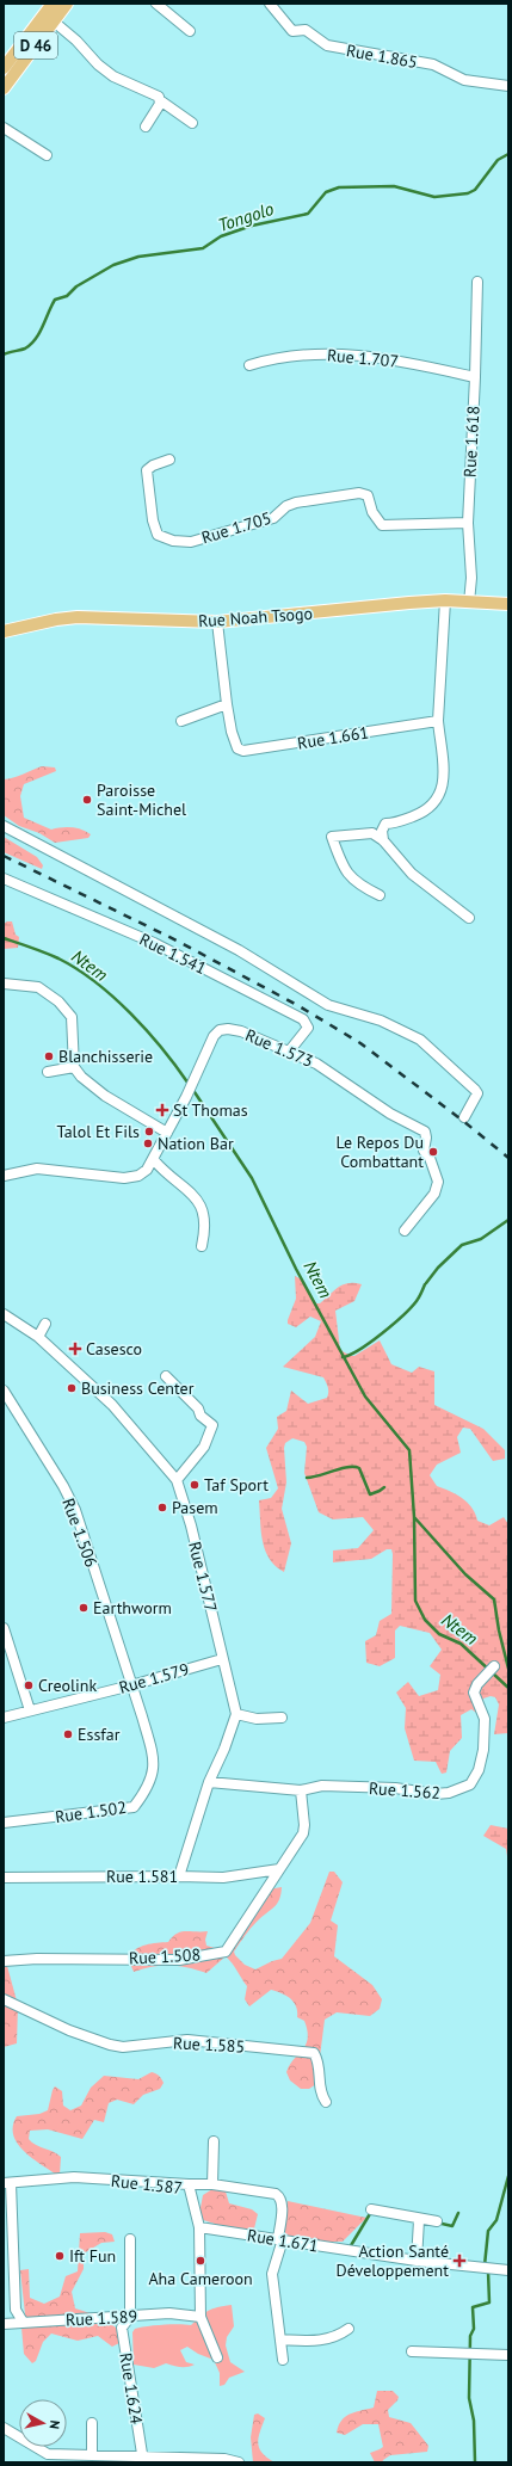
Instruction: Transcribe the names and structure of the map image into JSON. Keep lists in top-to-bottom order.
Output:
{
  "streets": {
    "main road": ["D 46", "Rue Noah Tsogo"],
    "street": [
      "Rue 1.865",
      "Rue 1.707",
      "Rue 1.618",
      "Rue 1.705",
      "Rue 1.661",
      "Rue 1.541",
      "Rue 1.573",
      "Rue 1.506",
      "Rue 1.577",
      "Rue 1.579",
      "Rue 1.562",
      "Rue 1.502",
      "Rue 1.581",
      "Rue 1.508",
      "Rue 1.585",
      "Rue 1.587",
      "Rue 1.671",
      "Rue 1.589",
      "Rue 1.624"
    ]
  },
  "crossings": [
    ["Rue 1.707", "Rue 1.618"],
    ["Rue 1.618", "Rue 1.705"],
    ["Rue 1.618", "Rue Noah Tsogo"],
    ["Rue Noah Tsogo", "Rue 1.661"],
    ["Rue 1.541", "Rue 1.573"],
    ["Rue 1.506", "Rue 1.579"],
    ["Rue 1.506", "Rue 1.502"],
    ["Rue 1.577", "Rue 1.579"],
    ["Rue 1.579", "Rue 1.502"],
    ["Rue 1.562", "Rue 1.508"],
    ["Rue 1.581", "Rue 1.508"],
    ["Rue 1.587", "Rue 1.671"],
    ["Rue 1.587", "Rue 1.589"],
    ["Rue 1.589", "Rue 1.624"]
  ],
  "water": ["Tongolo", "Ntem"],
  "places": {
    "other": [
      "Paroisse Saint-Michel",
      "Blanchisserie",
      "Talol Et Fils",
      "Nation Bar",
      "Le Repos Du Combattant",
      "Business Center",
      "Taf Sport",
      "Pasem",
      "Earthworm",
      "Creolink",
      "Essfar",
      "Ift Fun",
      "Aha Cameroon"
    ],
    "health": ["St Thomas", "Casesco", "Action Santé Développement"]
  },
  "north": "right"
}
